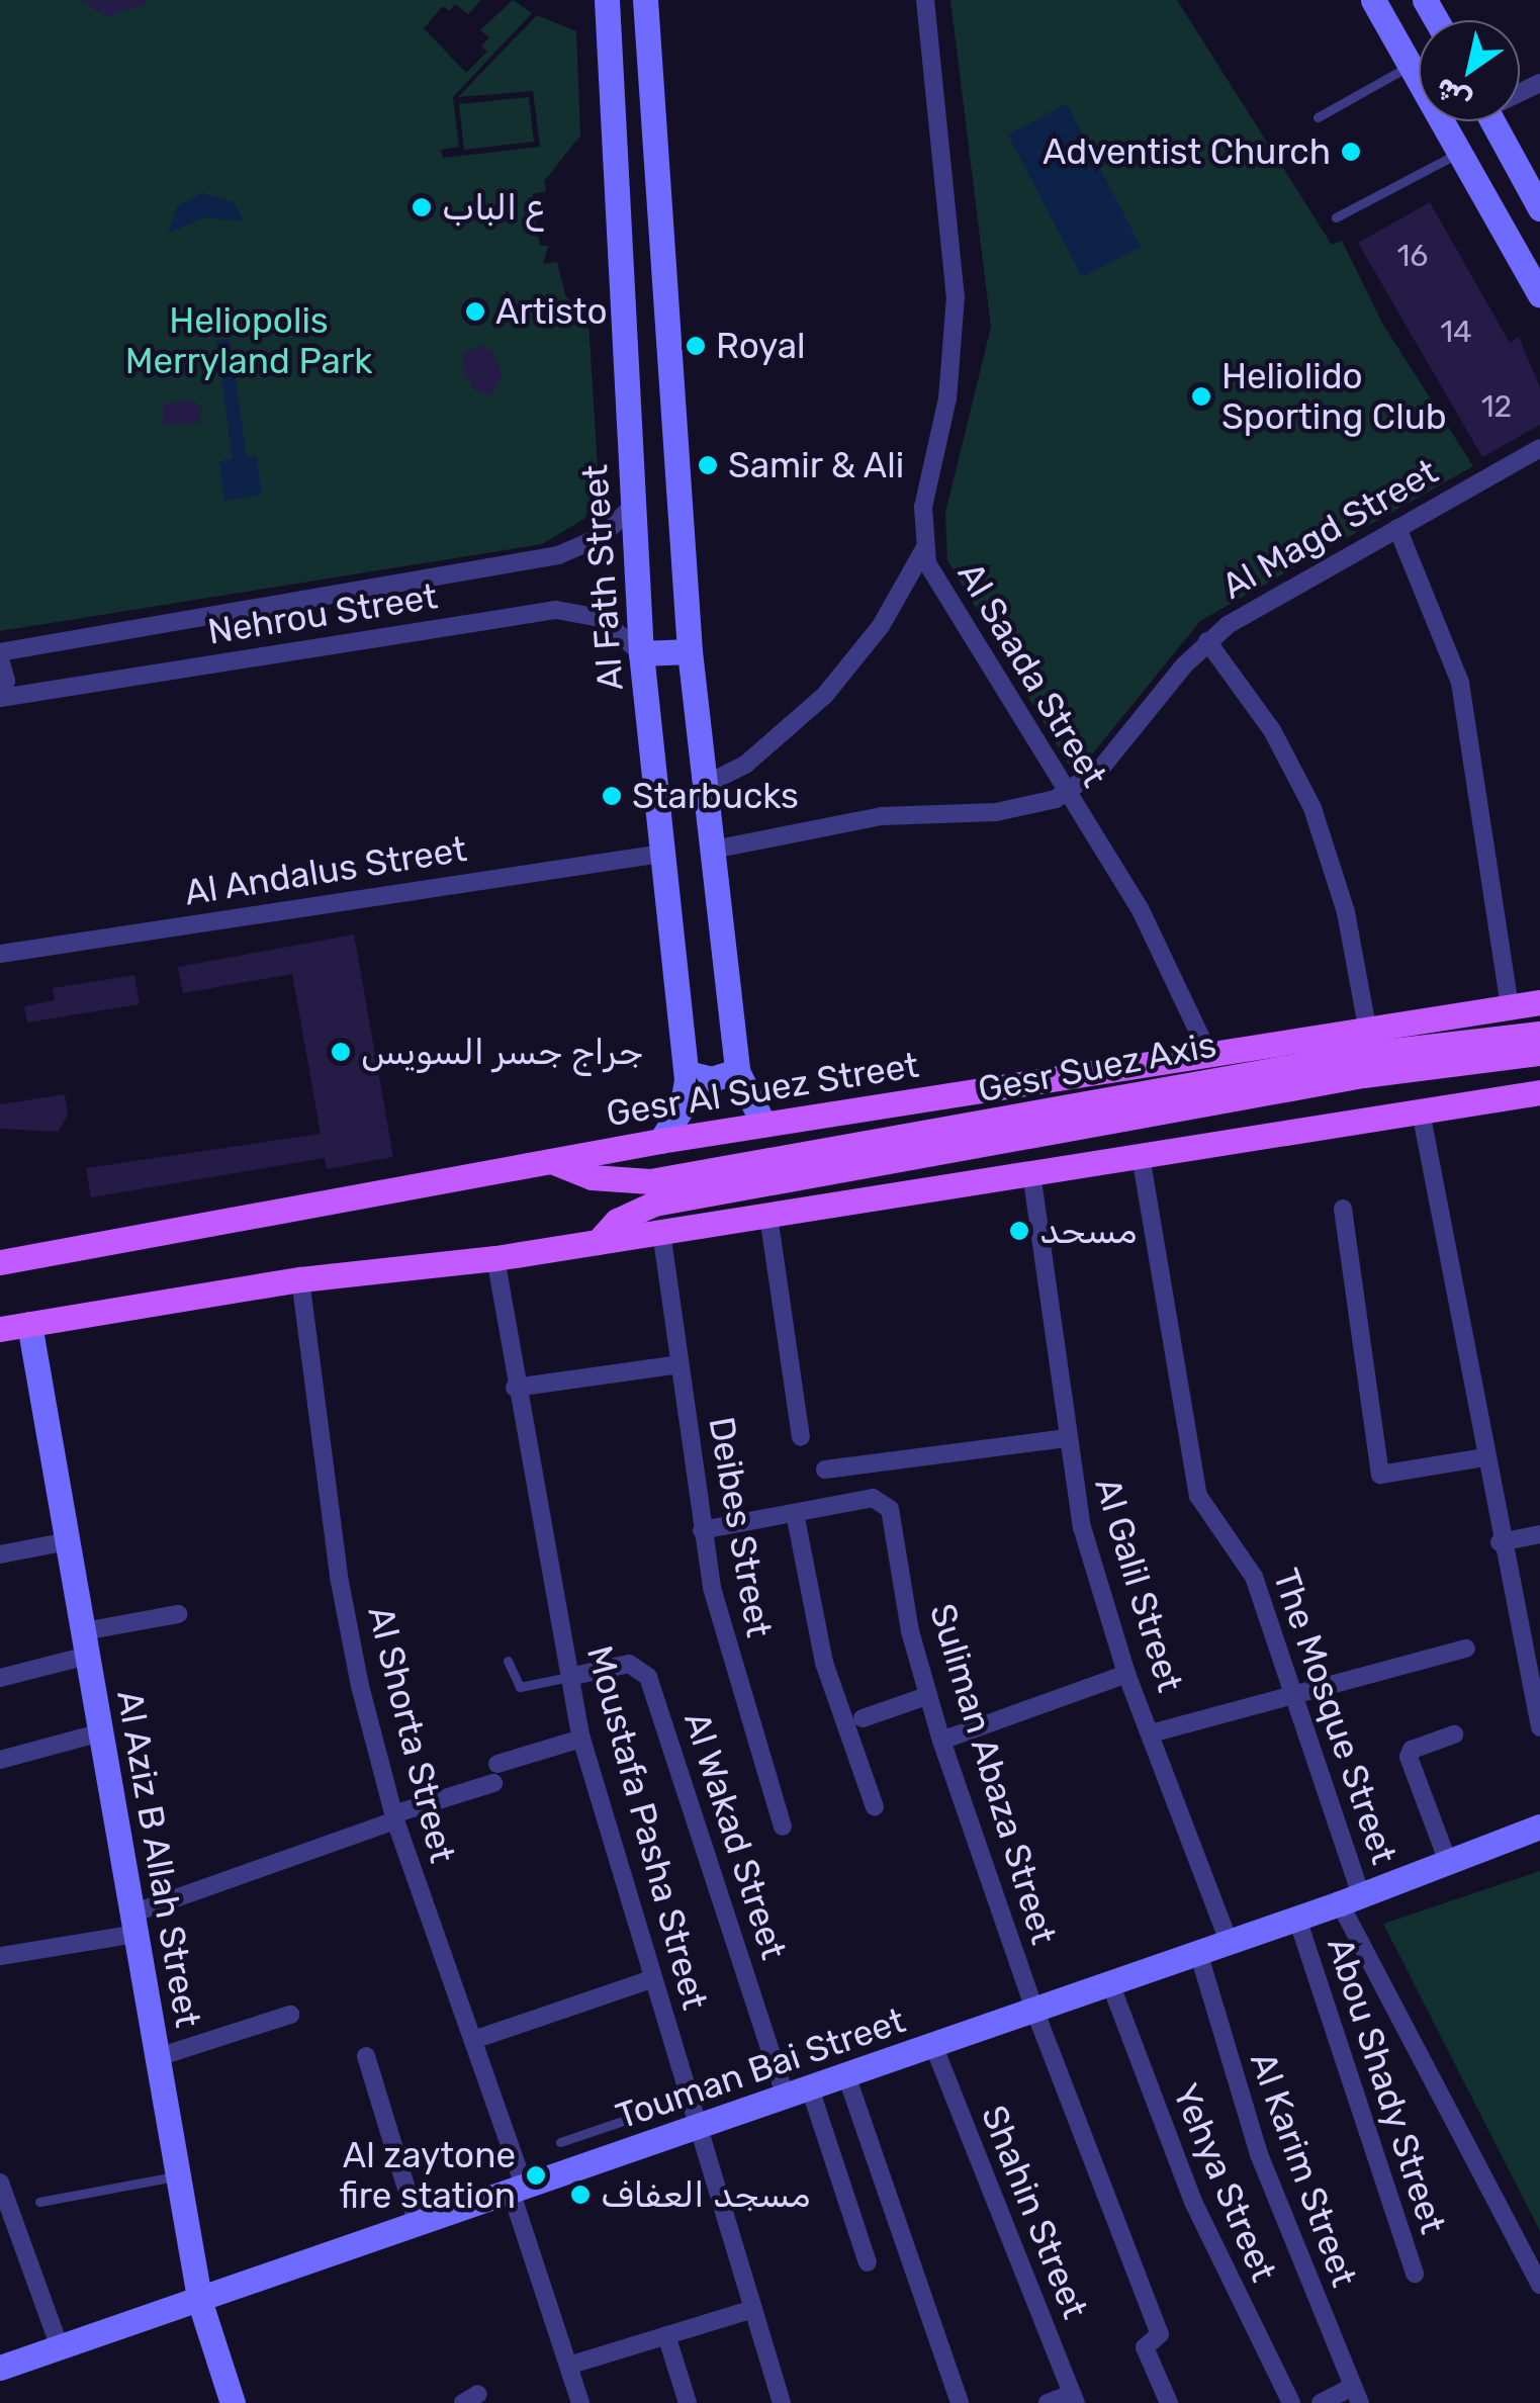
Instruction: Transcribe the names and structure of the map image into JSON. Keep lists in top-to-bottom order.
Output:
{
  "streets": {
    "main road": [
      "Al Fath Street",
      "Gesr Suez Axis",
      "Gesr Al Suez Street",
      "Al Aziz B Allah Street",
      "Touman Bai Street"
    ],
    "street": [
      "Al Magd Street",
      "Nehrou Street",
      "Al Saada Street",
      "Al Andalus Street",
      "Deibes Street",
      "Al Galil Street",
      "The Mosque Street",
      "Al Shorta Street",
      "Suliman Abaza Street",
      "Moustafa Pasha Street",
      "Al Wakad Street",
      "Abou Shady Street",
      "Al Karim Street",
      "Yehya Street",
      "Shahin Street"
    ]
  },
  "crossings": [
    ["Al Magd Street", "Al Saada Street"],
    ["Al Magd Street", "Gesr Al Suez Street"],
    ["Al Fath Street", "Nehrou Street"],
    ["Al Fath Street", "Al Andalus Street"],
    ["Al Fath Street", "Gesr Al Suez Street"],
    ["Al Saada Street", "Gesr Al Suez Street"],
    ["Gesr Suez Axis", "Gesr Al Suez Street"],
    ["Deibes Street", "Suliman Abaza Street"],
    ["Al Galil Street", "Touman Bai Street"],
    ["The Mosque Street", "Touman Bai Street"],
    ["Al Shorta Street", "Touman Bai Street"],
    ["Suliman Abaza Street", "Touman Bai Street"],
    ["Moustafa Pasha Street", "Al Wakad Street"],
    ["Moustafa Pasha Street", "Touman Bai Street"],
    ["Al Wakad Street", "Touman Bai Street"],
    ["Al Aziz B Allah Street", "Touman Bai Street"],
    ["Touman Bai Street", "Abou Shady Street"],
    ["Touman Bai Street", "Al Karim Street"],
    ["Touman Bai Street", "Yehya Street"],
    ["Touman Bai Street", "Shahin Street"]
  ],
  "parks": ["Heliopolis Merryland Park"],
  "places": [
    "Adventist Church",
    "ع الباب",
    "Artisto",
    "Royal",
    "Heliolido Sporting Club",
    "Samir & Ali",
    "Starbucks",
    "جراج جسر السويس",
    "مسحد",
    "Al zaytone fire station",
    "مسجد العفاف"
  ],
  "house_numbers": ["16", "14", "12"],
  "north": "bottom left"
}
